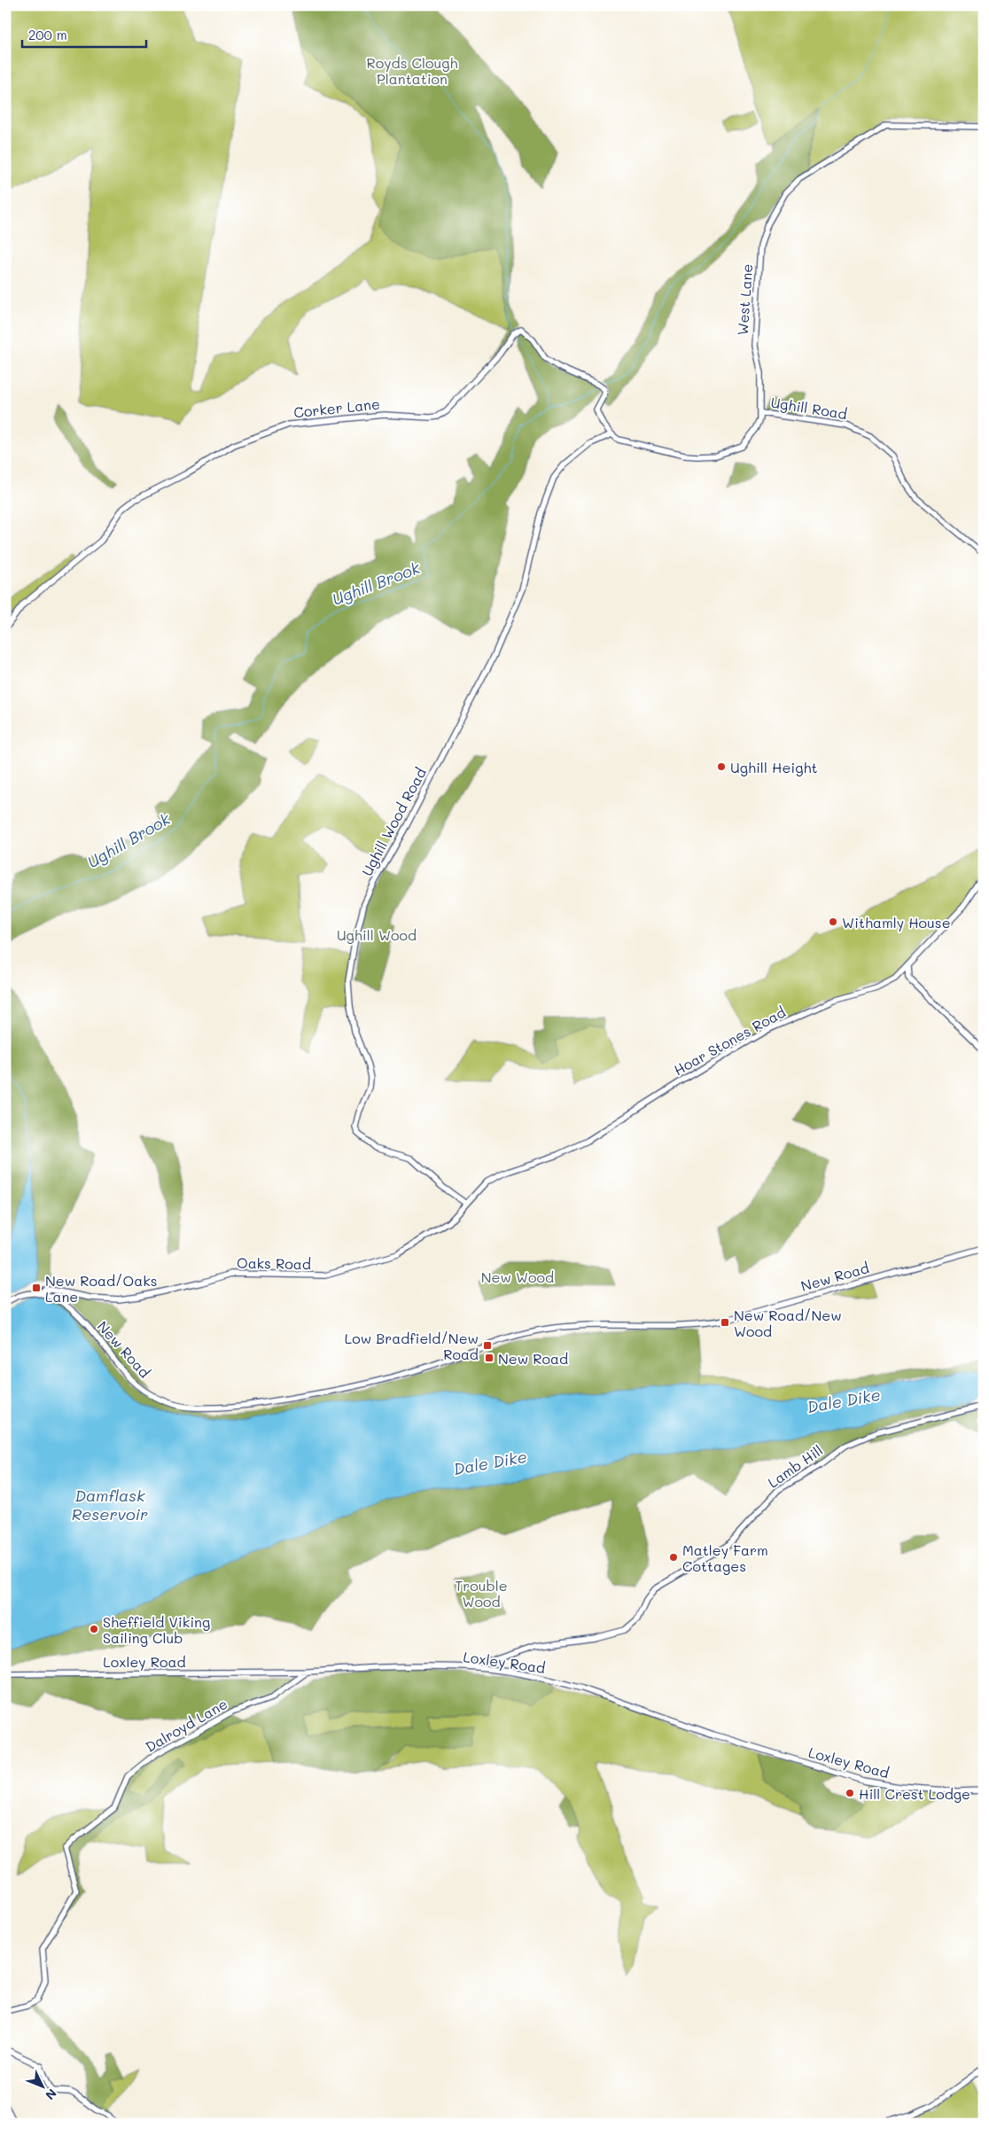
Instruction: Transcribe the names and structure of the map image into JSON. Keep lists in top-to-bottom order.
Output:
{
  "streets": {
    "street": [
      "West Lane",
      "Corker Lane",
      "Ughill Road",
      "Ughill Wood Road",
      "Hoar Stones Road",
      "Oaks Road",
      "New Road",
      "Lamb Hill",
      "Loxley Road",
      "Dalroyd Lane"
    ]
  },
  "crossings": [
    ["West Lane", "Ughill Road"],
    ["Corker Lane", "Ughill Wood Road"],
    ["Ughill Wood Road", "Hoar Stones Road"],
    ["Ughill Wood Road", "Oaks Road"],
    ["Hoar Stones Road", "Oaks Road"],
    ["Oaks Road", "New Road"],
    ["Lamb Hill", "Loxley Road"],
    ["Loxley Road", "Dalroyd Lane"]
  ],
  "water": ["Ughill Brook", "Dale Dike", "Damflask Reservoir"],
  "parks": [
    "Royds Clough Plantation",
    "Ughill Wood",
    "New Wood",
    "Trouble Wood"
  ],
  "places": {
    "other": [
      "Ughill Height",
      "Withamly House",
      "Matley Farm Cottages",
      "Sheffield Viking Sailing Club",
      "Hill Crest Lodge"
    ],
    "transit": [
      "New Road/Oaks Lane",
      "New Road/New Wood",
      "Low Bradfield/New Road",
      "New Road"
    ]
  },
  "scale_bar": "200 m",
  "north": "bottom right"
}
